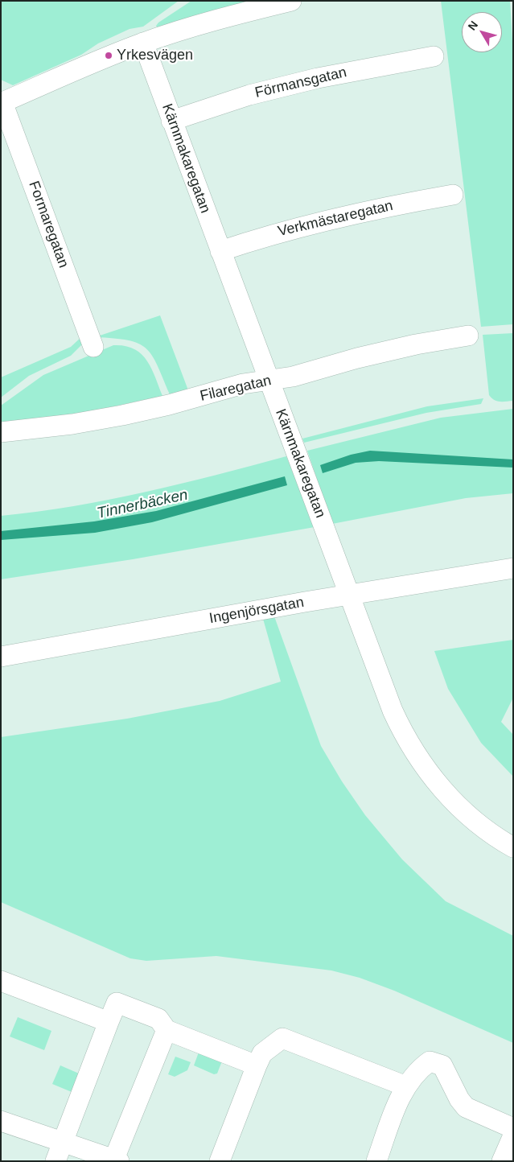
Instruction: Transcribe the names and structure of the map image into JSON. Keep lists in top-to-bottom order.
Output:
{
  "streets": {
    "street": [
      "Förmansgatan",
      "Kärnmakaregatan",
      "Verkmästaregatan",
      "Formaregatan",
      "Filaregatan",
      "Ingenjörsgatan"
    ]
  },
  "crossings": [
    ["Förmansgatan", "Kärnmakaregatan"],
    ["Kärnmakaregatan", "Verkmästaregatan"],
    ["Kärnmakaregatan", "Filaregatan"],
    ["Kärnmakaregatan", "Ingenjörsgatan"]
  ],
  "water": ["Tinnerbäcken"],
  "places": ["Yrkesvägen"],
  "north": "top left"
}
